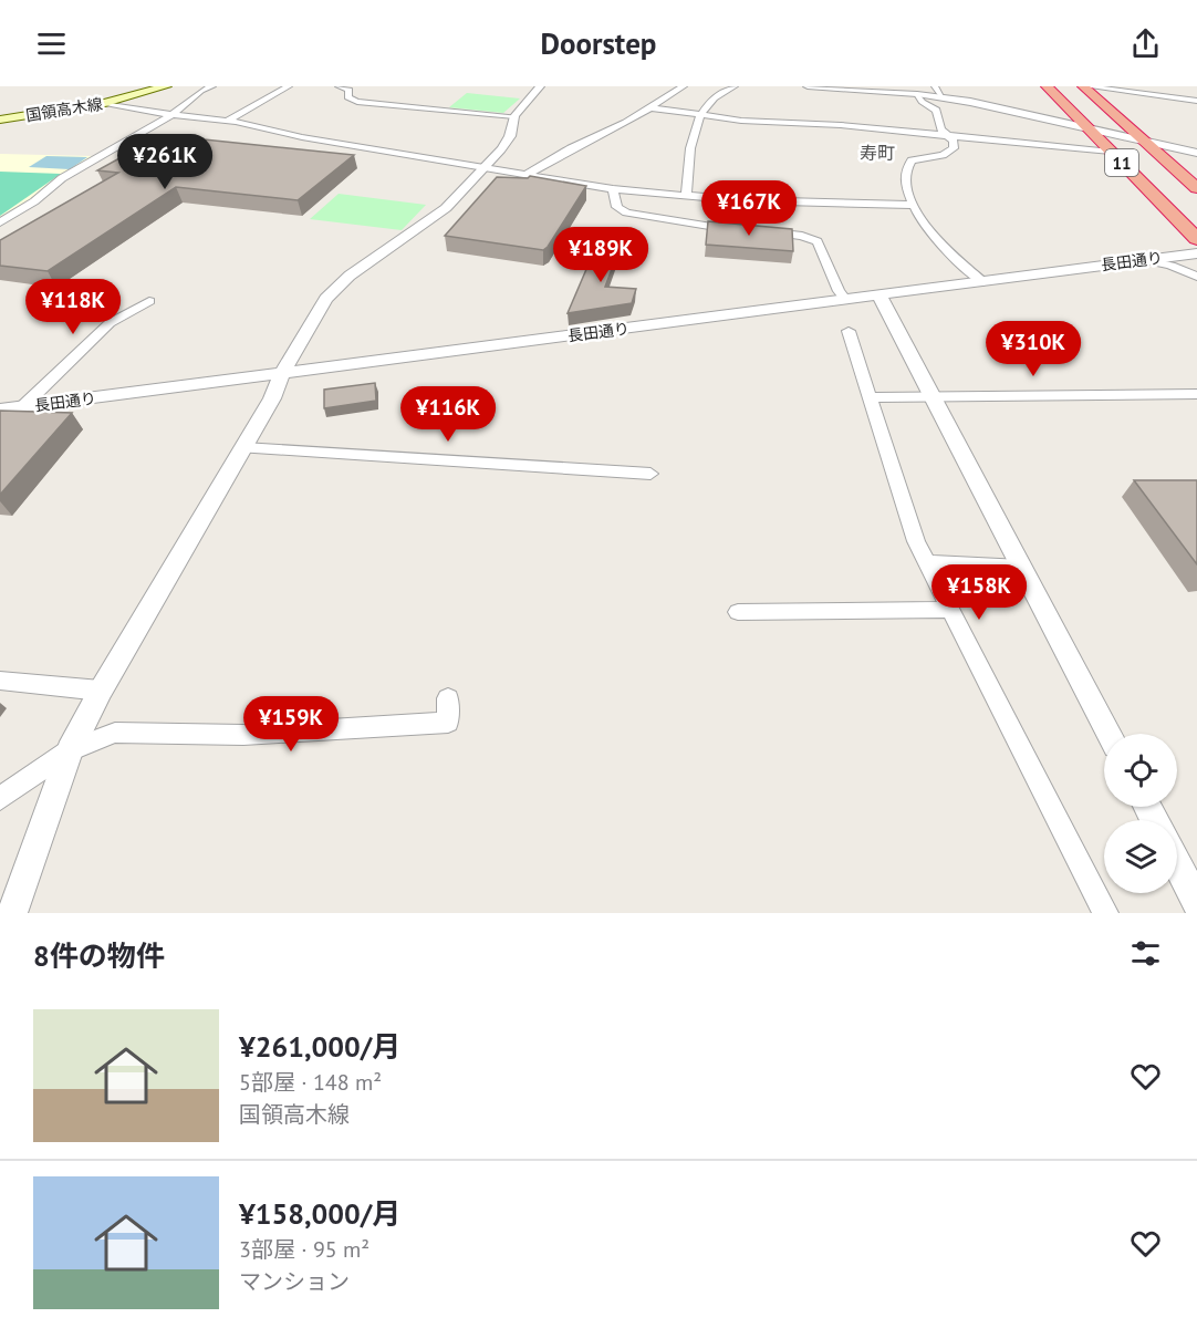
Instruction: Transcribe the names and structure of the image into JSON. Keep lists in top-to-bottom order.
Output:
{
  "streets": {
    "highway": ["11"],
    "main road": ["国領高木線"],
    "street": ["長田通り"]
  },
  "districts": ["寿町"],
  "page": {
    "header": "Doorstep",
    "price": [
      "¥261K",
      "¥167K",
      "¥189K",
      "¥118K",
      "¥310K",
      "¥116K",
      "¥158K",
      "¥159K"
    ],
    "heading": "8件の物件",
    "list": [
      {
        "name": "¥261,000/月",
        "note": "5部屋 · 148 m² · 国領高木線"
      },
      {
        "name": "¥158,000/月",
        "note": "3部屋 · 95 m² · マンション"
      }
    ]
  }
}
